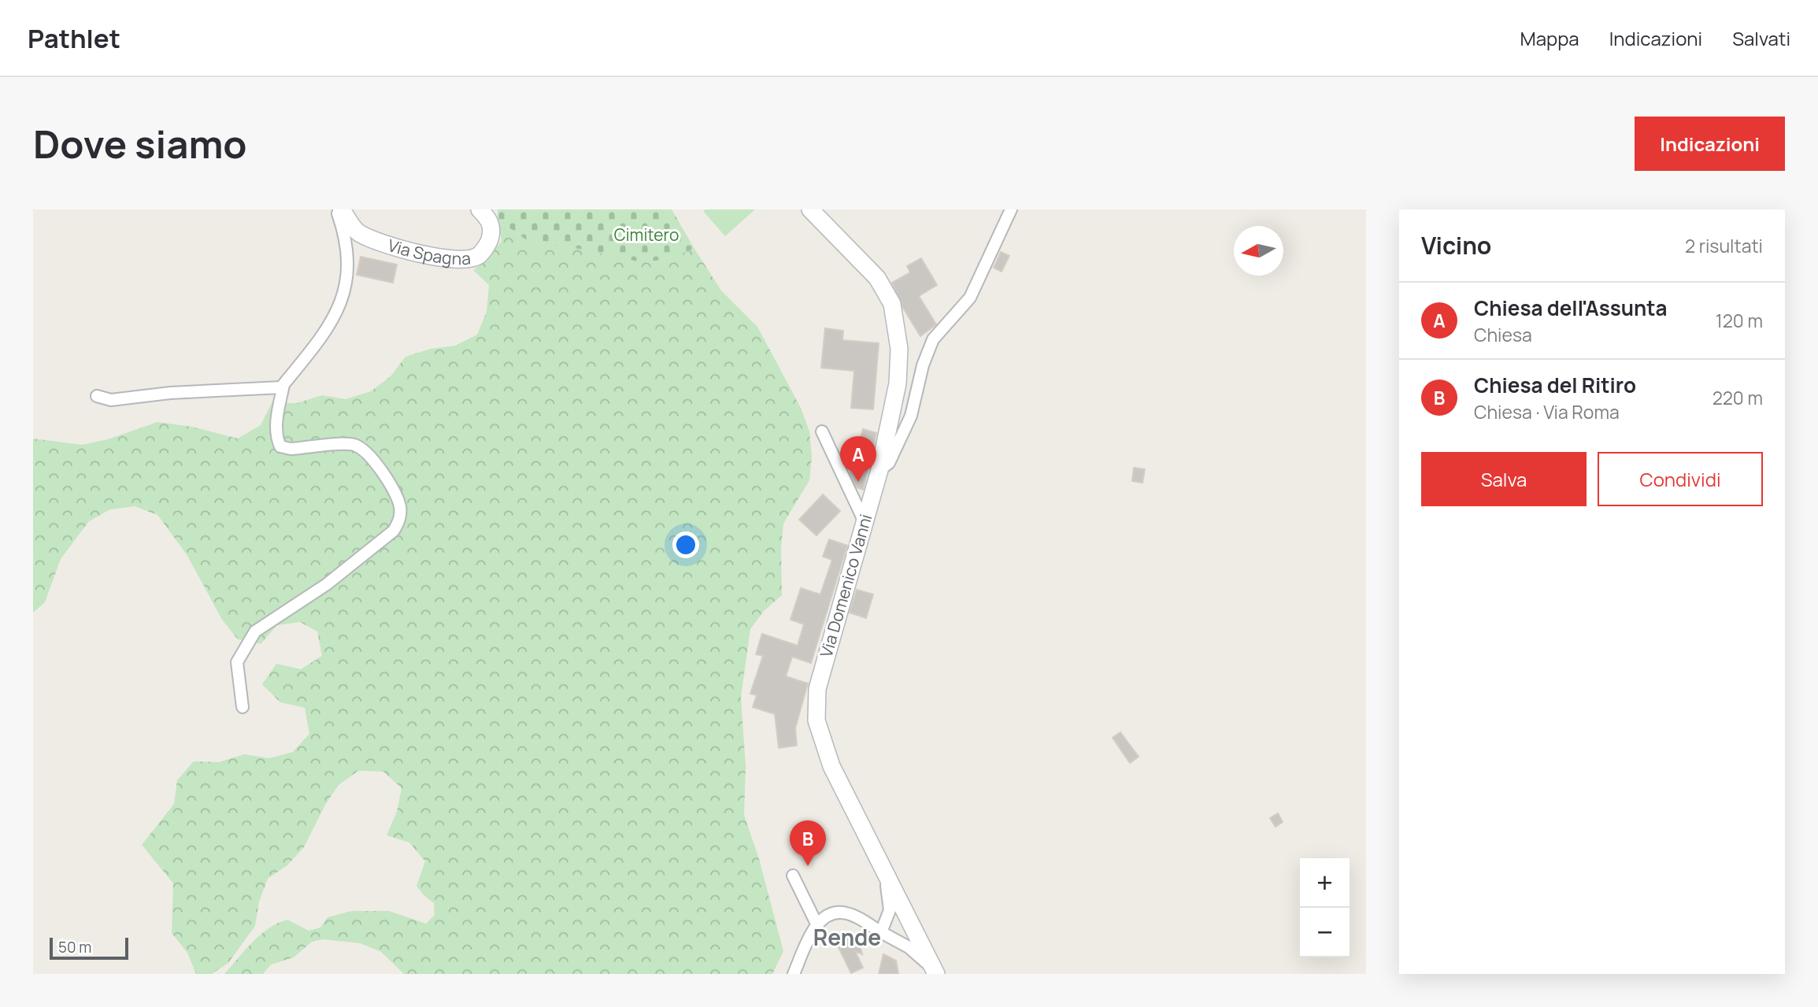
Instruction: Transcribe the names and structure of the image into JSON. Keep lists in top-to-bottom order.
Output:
{
  "streets": {
    "main road": ["Via Spagna", "Via Domenico Vanni"]
  },
  "districts": ["Rende"],
  "parks": ["Cimitero"],
  "scale_bar": "50 m",
  "north": "left",
  "page": {
    "header": "Pathlet",
    "nav": ["Mappa", "Indicazioni", "Salvati"],
    "buttons": [
      "Indicazioni",
      ["Salva", "Condividi"]
    ],
    "title": "Dove siamo",
    "heading": ["Vicino", "2 risultati"],
    "list": [
      {
        "mark": "A",
        "name": "Chiesa dell'Assunta",
        "note": "Chiesa",
        "value": "120 m"
      },
      {
        "mark": "B",
        "name": "Chiesa del Ritiro",
        "note": "Chiesa · Via Roma",
        "value": "220 m"
      }
    ],
    "pins": ["A", "B"],
    "map_buttons": ["+", "−"],
    "scale": "50 m"
  }
}
